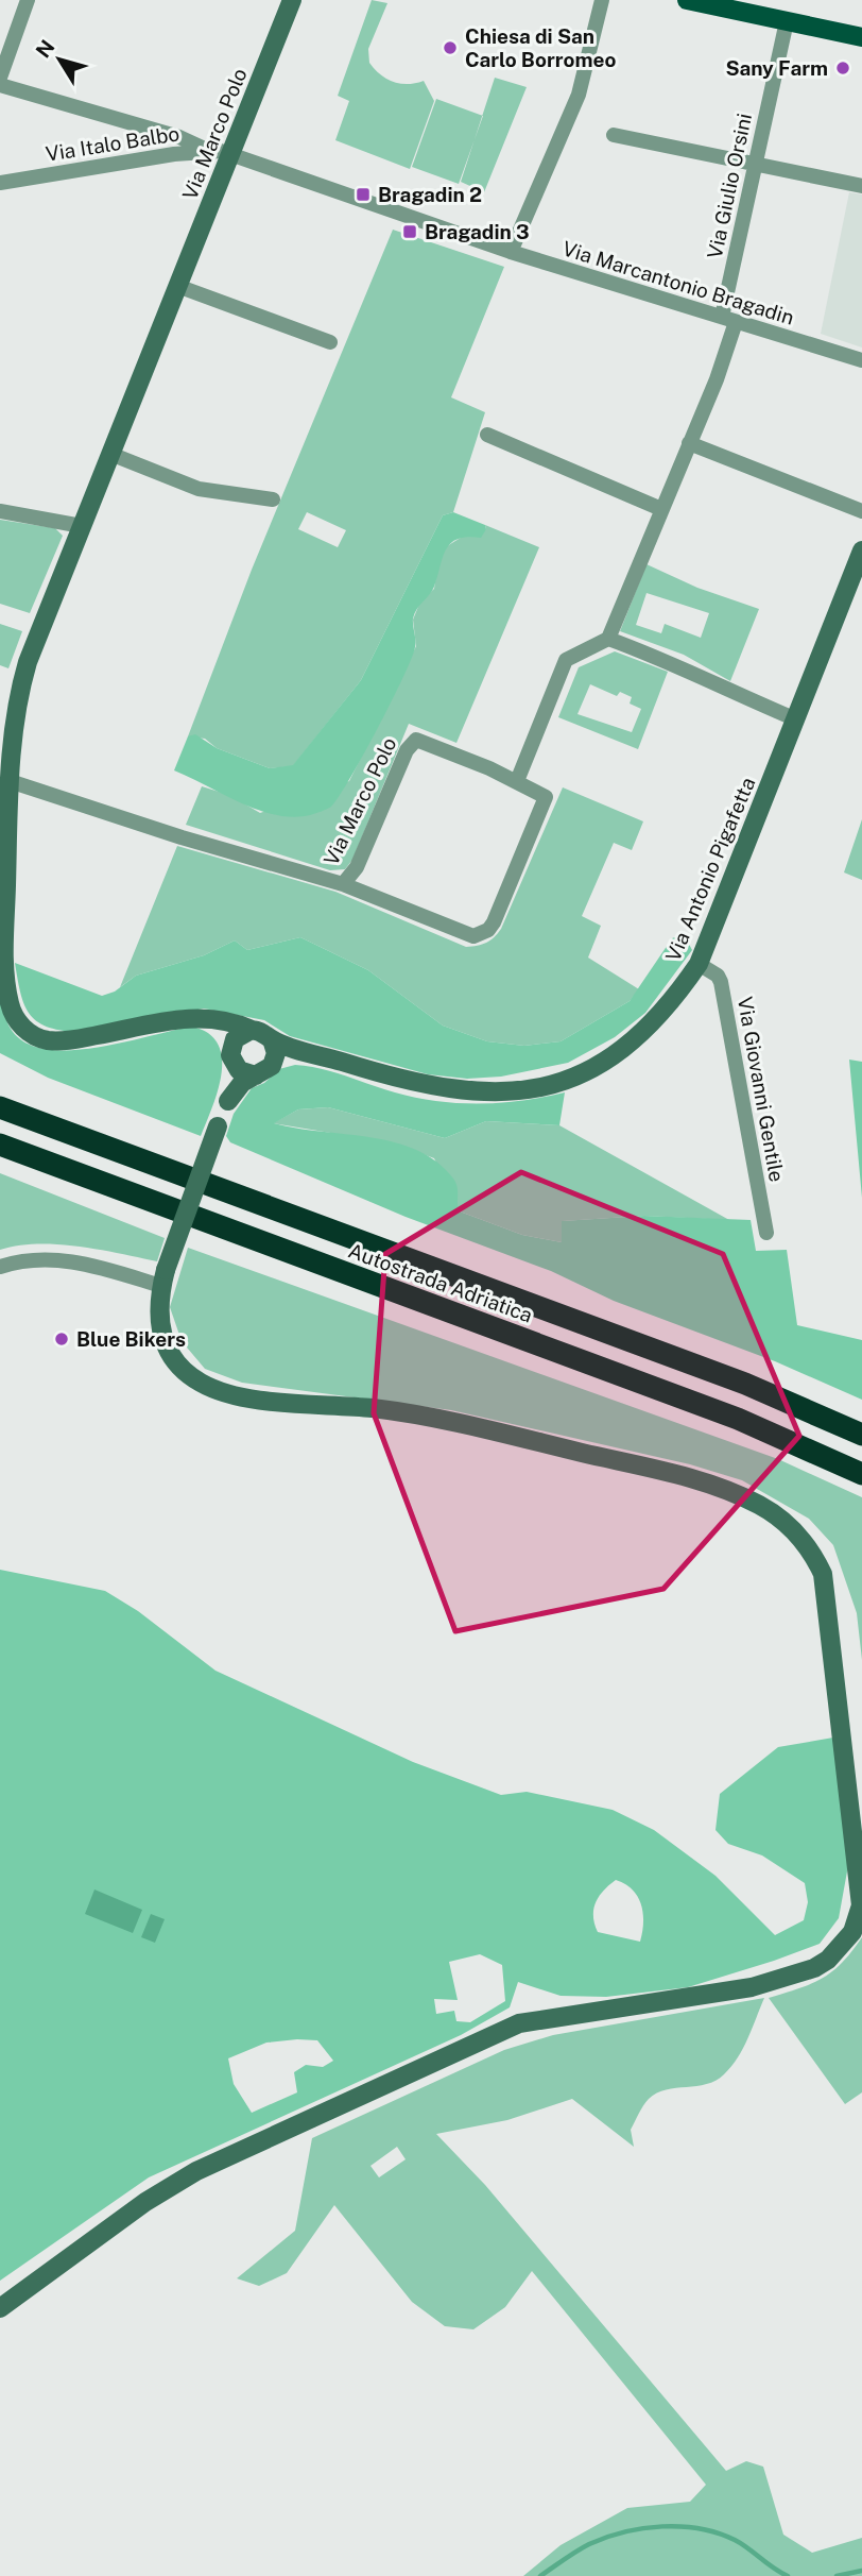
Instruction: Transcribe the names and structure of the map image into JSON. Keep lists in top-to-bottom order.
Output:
{
  "streets": {
    "highway": ["Autostrada Adriatica"],
    "main road": ["Via Marco Polo", "Via Antonio Pigafetta"],
    "street": [
      "Via Italo Balbo",
      "Via Giulio Orsini",
      "Via Marcantonio Bragadin",
      "Via Giovanni Gentile"
    ]
  },
  "crossings": [
    ["Via Marco Polo", "Via Italo Balbo"],
    ["Via Marco Polo", "Via Marcantonio Bragadin"],
    ["Via Marco Polo", "Via Antonio Pigafetta"],
    ["Via Italo Balbo", "Via Marcantonio Bragadin"],
    ["Via Giulio Orsini", "Via Marcantonio Bragadin"],
    ["Via Antonio Pigafetta", "Via Giovanni Gentile"]
  ],
  "places": {
    "other": ["Chiesa di San Carlo Borromeo", "Sany Farm", "Blue Bikers"],
    "transit": ["Bragadin 2", "Bragadin 3"]
  },
  "north": "top left"
}
